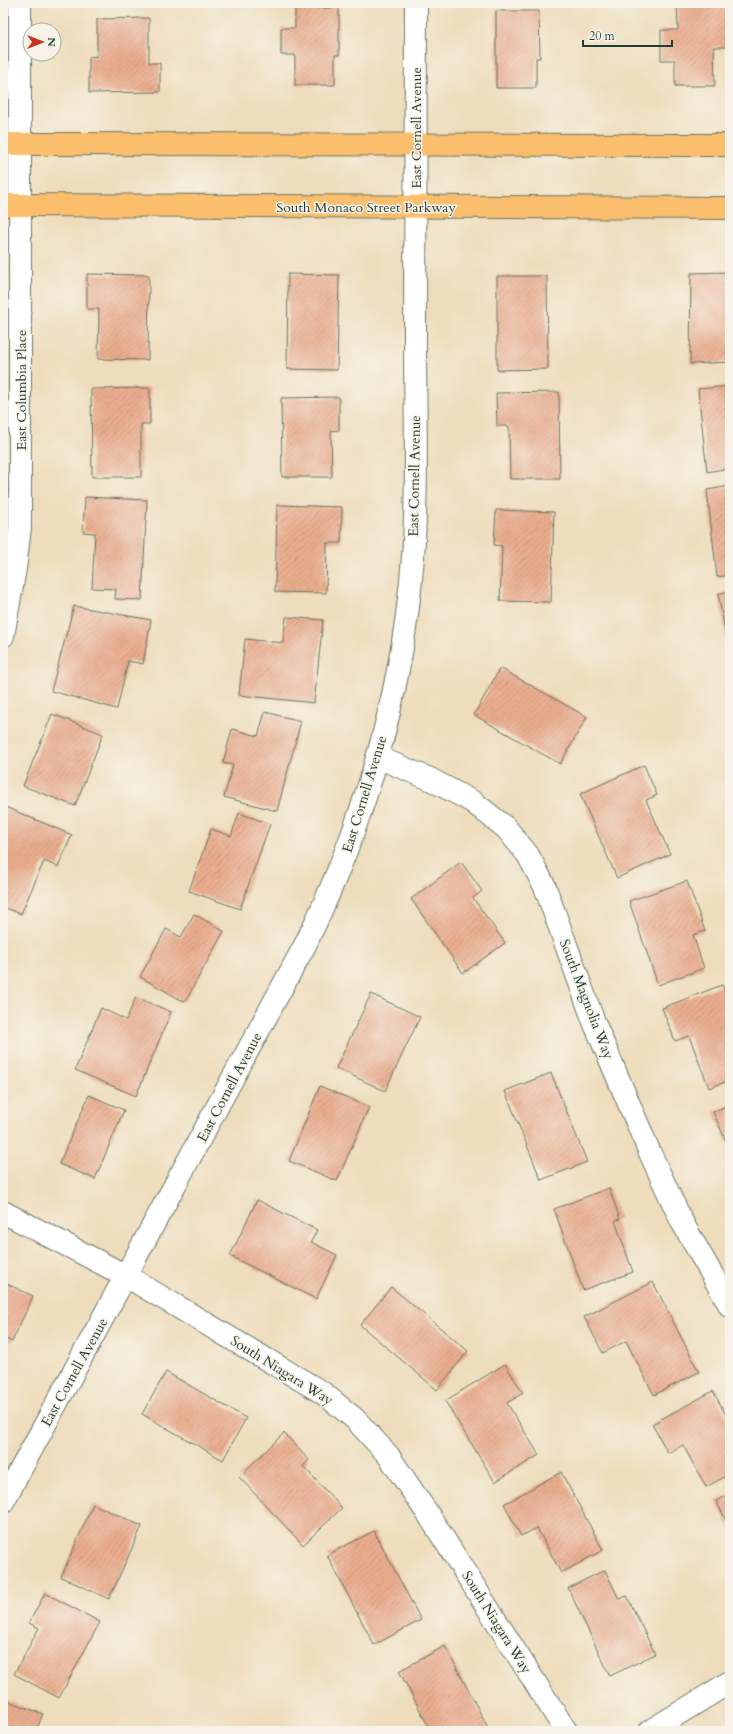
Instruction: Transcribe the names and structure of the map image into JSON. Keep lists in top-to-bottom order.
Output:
{
  "streets": {
    "main road": ["South Monaco Street Parkway"],
    "street": [
      "East Cornell Avenue",
      "East Columbia Place",
      "South Magnolia Way",
      "South Niagara Way"
    ]
  },
  "crossings": [
    ["East Cornell Avenue", "South Monaco Street Parkway"],
    ["East Cornell Avenue", "South Magnolia Way"],
    ["East Cornell Avenue", "South Niagara Way"],
    ["South Monaco Street Parkway", "East Columbia Place"]
  ],
  "scale_bar": "20 m",
  "north": "right"
}
